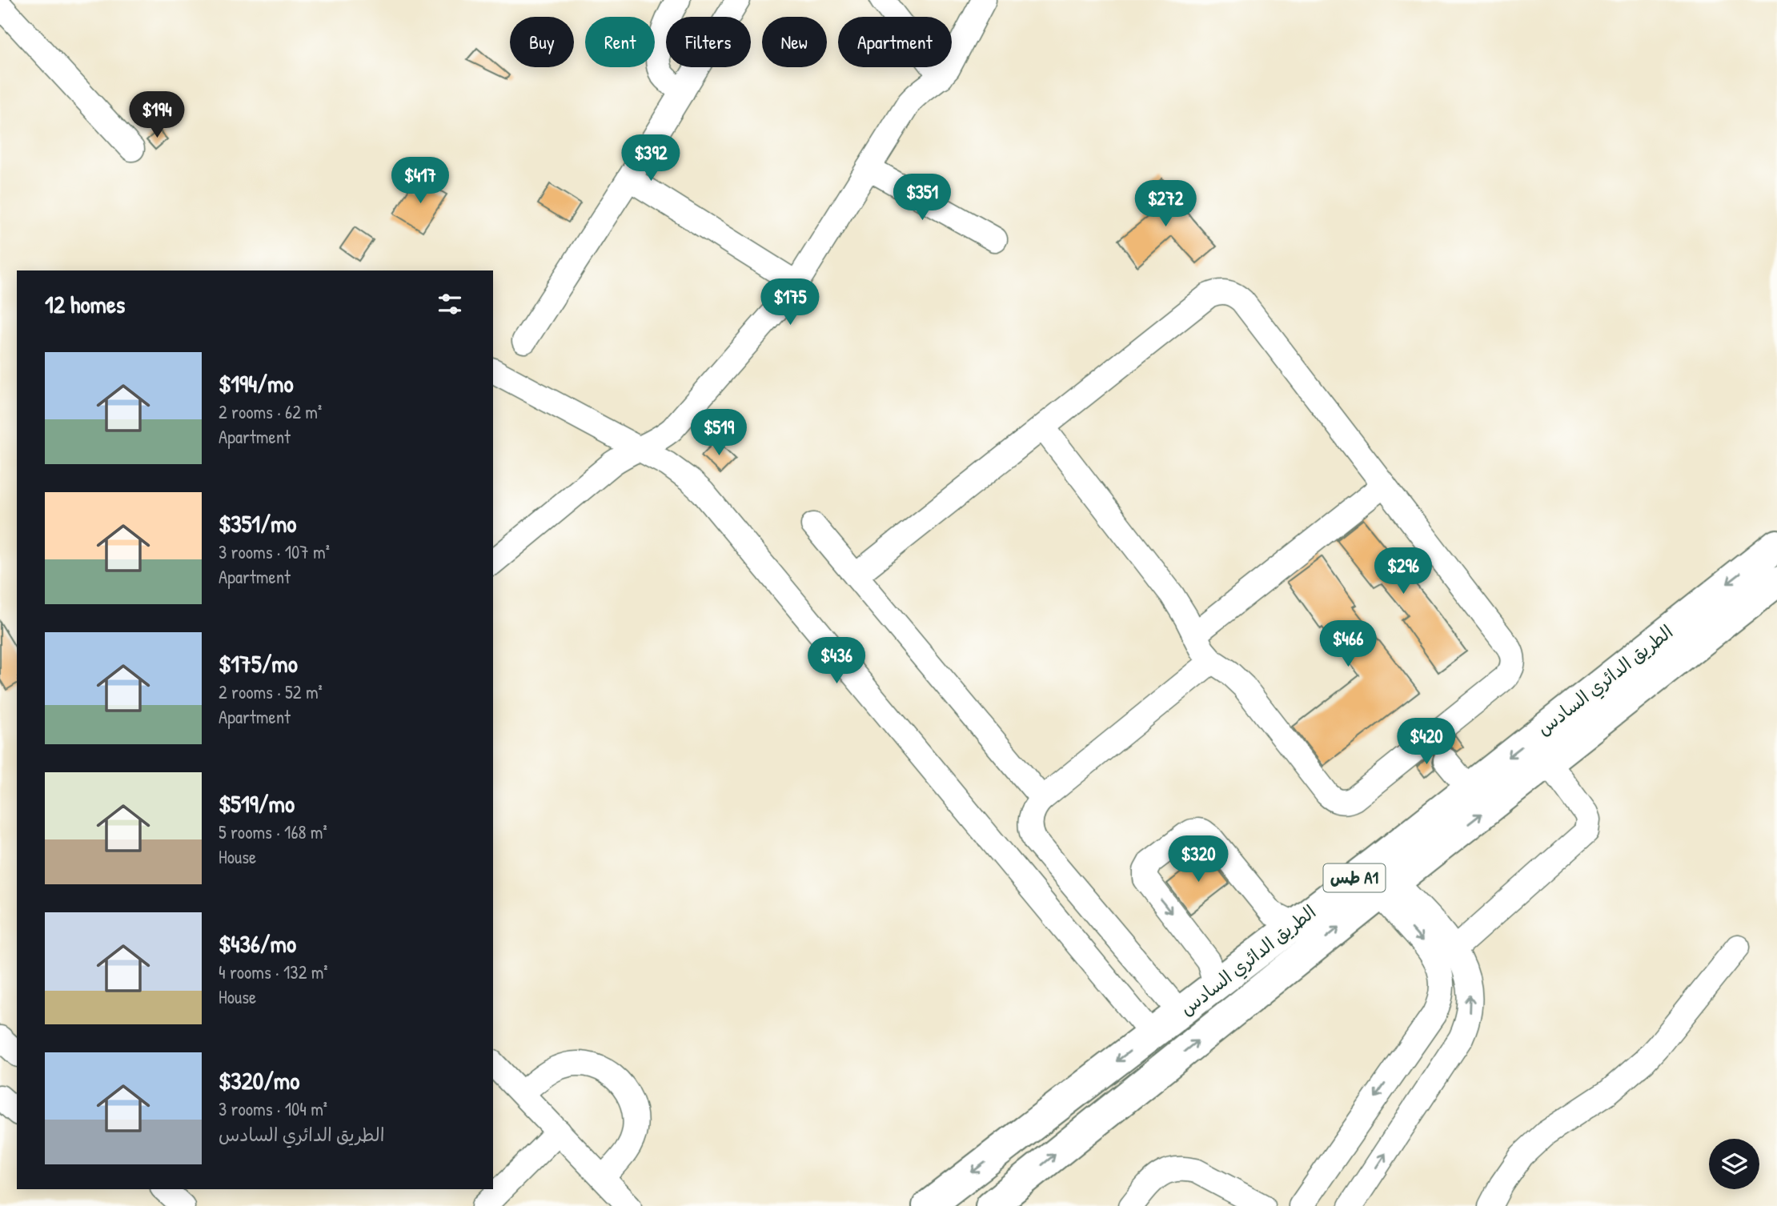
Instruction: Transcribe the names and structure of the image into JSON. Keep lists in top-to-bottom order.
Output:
{
  "streets": {
    "highway": ["الطريق الدائري السادس", "طس A1"]
  },
  "page": {
    "chip": [
      "Buy",
      "Rent",
      "Filters",
      "New",
      "Apartment"
    ],
    "price": [
      "$194",
      "$392",
      "$417",
      "$351",
      "$272",
      "$175",
      "$519",
      "$296",
      "$466",
      "$436",
      "$420",
      "$320"
    ],
    "heading": "12 homes",
    "list": [
      {
        "name": "$194/mo",
        "note": "2 rooms · 62 m² · Apartment"
      },
      {
        "name": "$351/mo",
        "note": "3 rooms · 107 m² · Apartment"
      },
      {
        "name": "$175/mo",
        "note": "2 rooms · 52 m² · Apartment"
      },
      {
        "name": "$519/mo",
        "note": "5 rooms · 168 m² · House"
      },
      {
        "name": "$436/mo",
        "note": "4 rooms · 132 m² · House"
      },
      {
        "name": "$320/mo",
        "note": "3 rooms · 104 m² · الطريق الدائري السادس"
      }
    ]
  }
}
